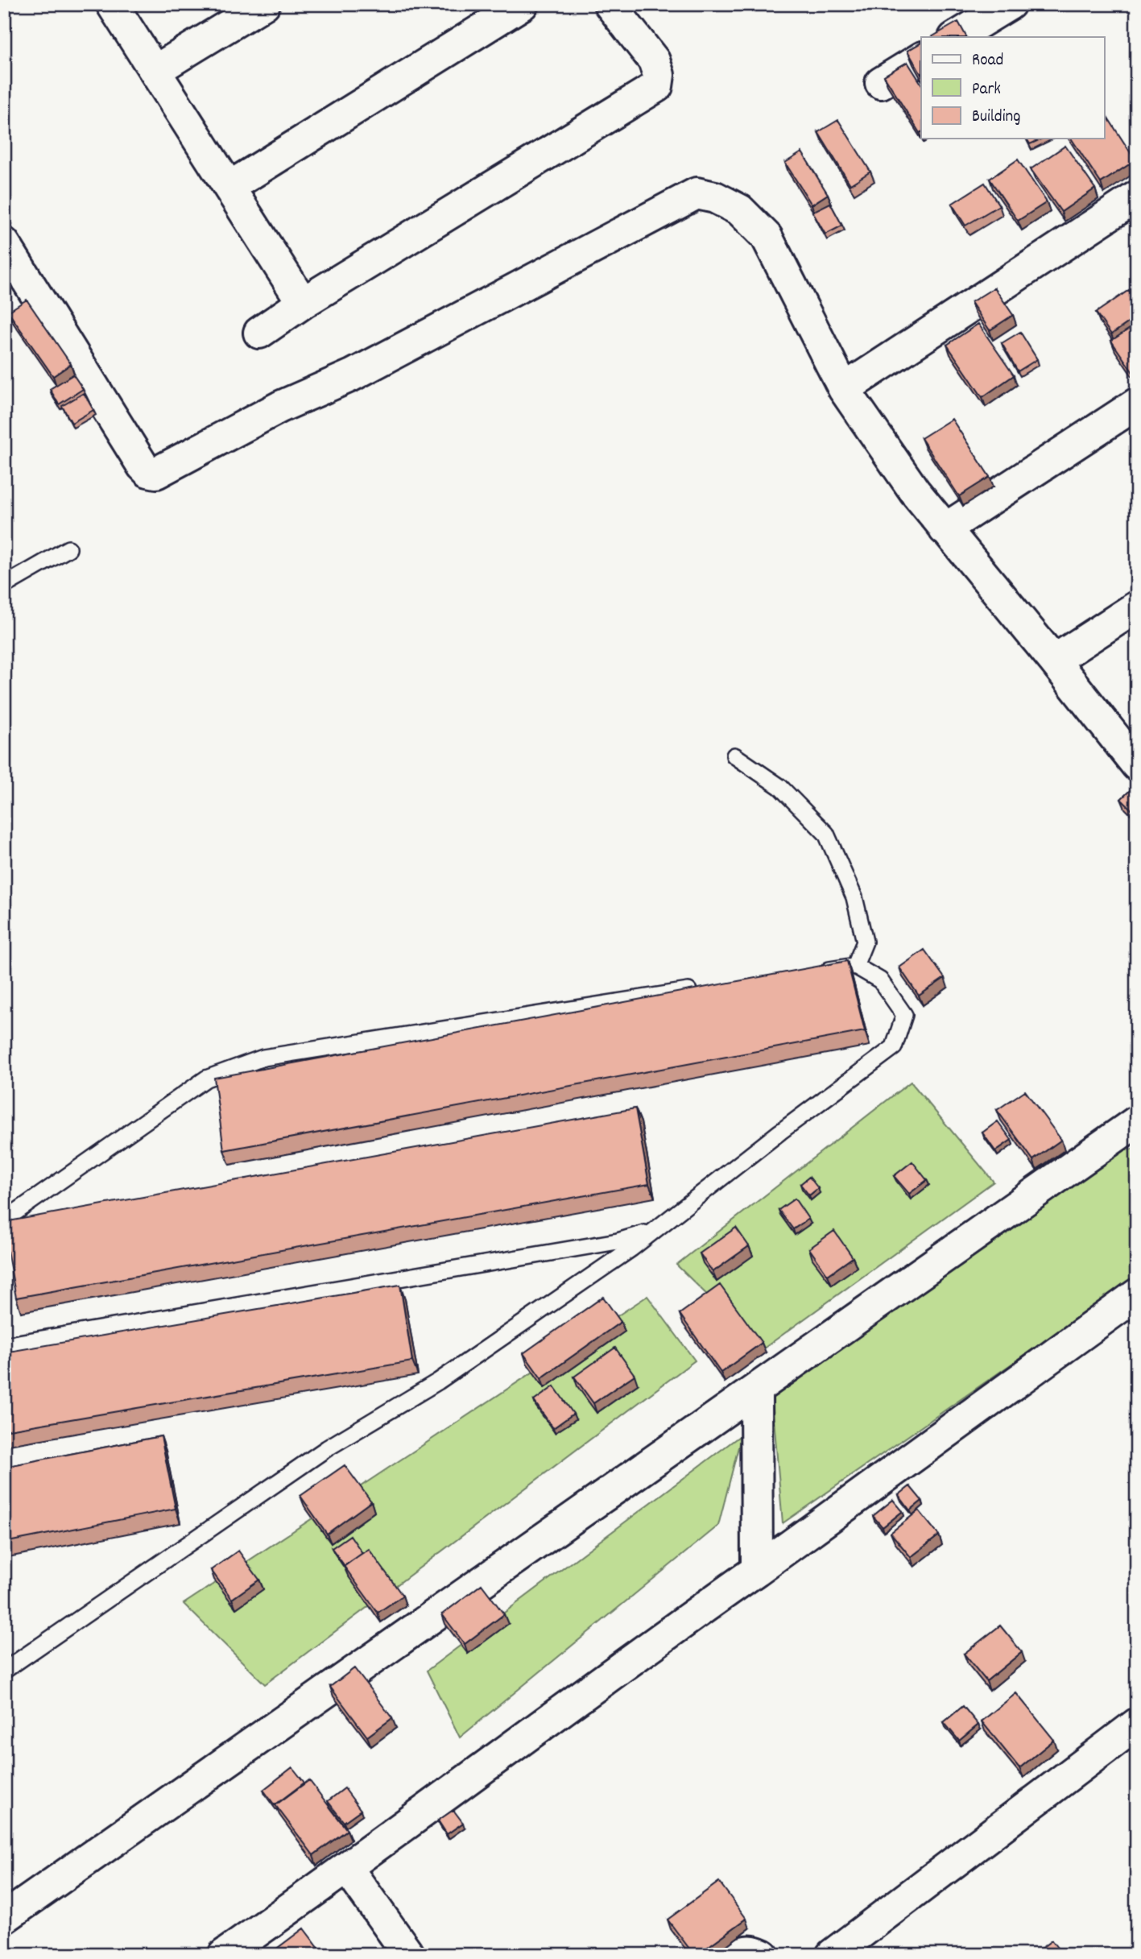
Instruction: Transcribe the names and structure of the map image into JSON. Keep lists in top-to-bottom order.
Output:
{
  "legend": ["Road", "Park", "Building"]
}
